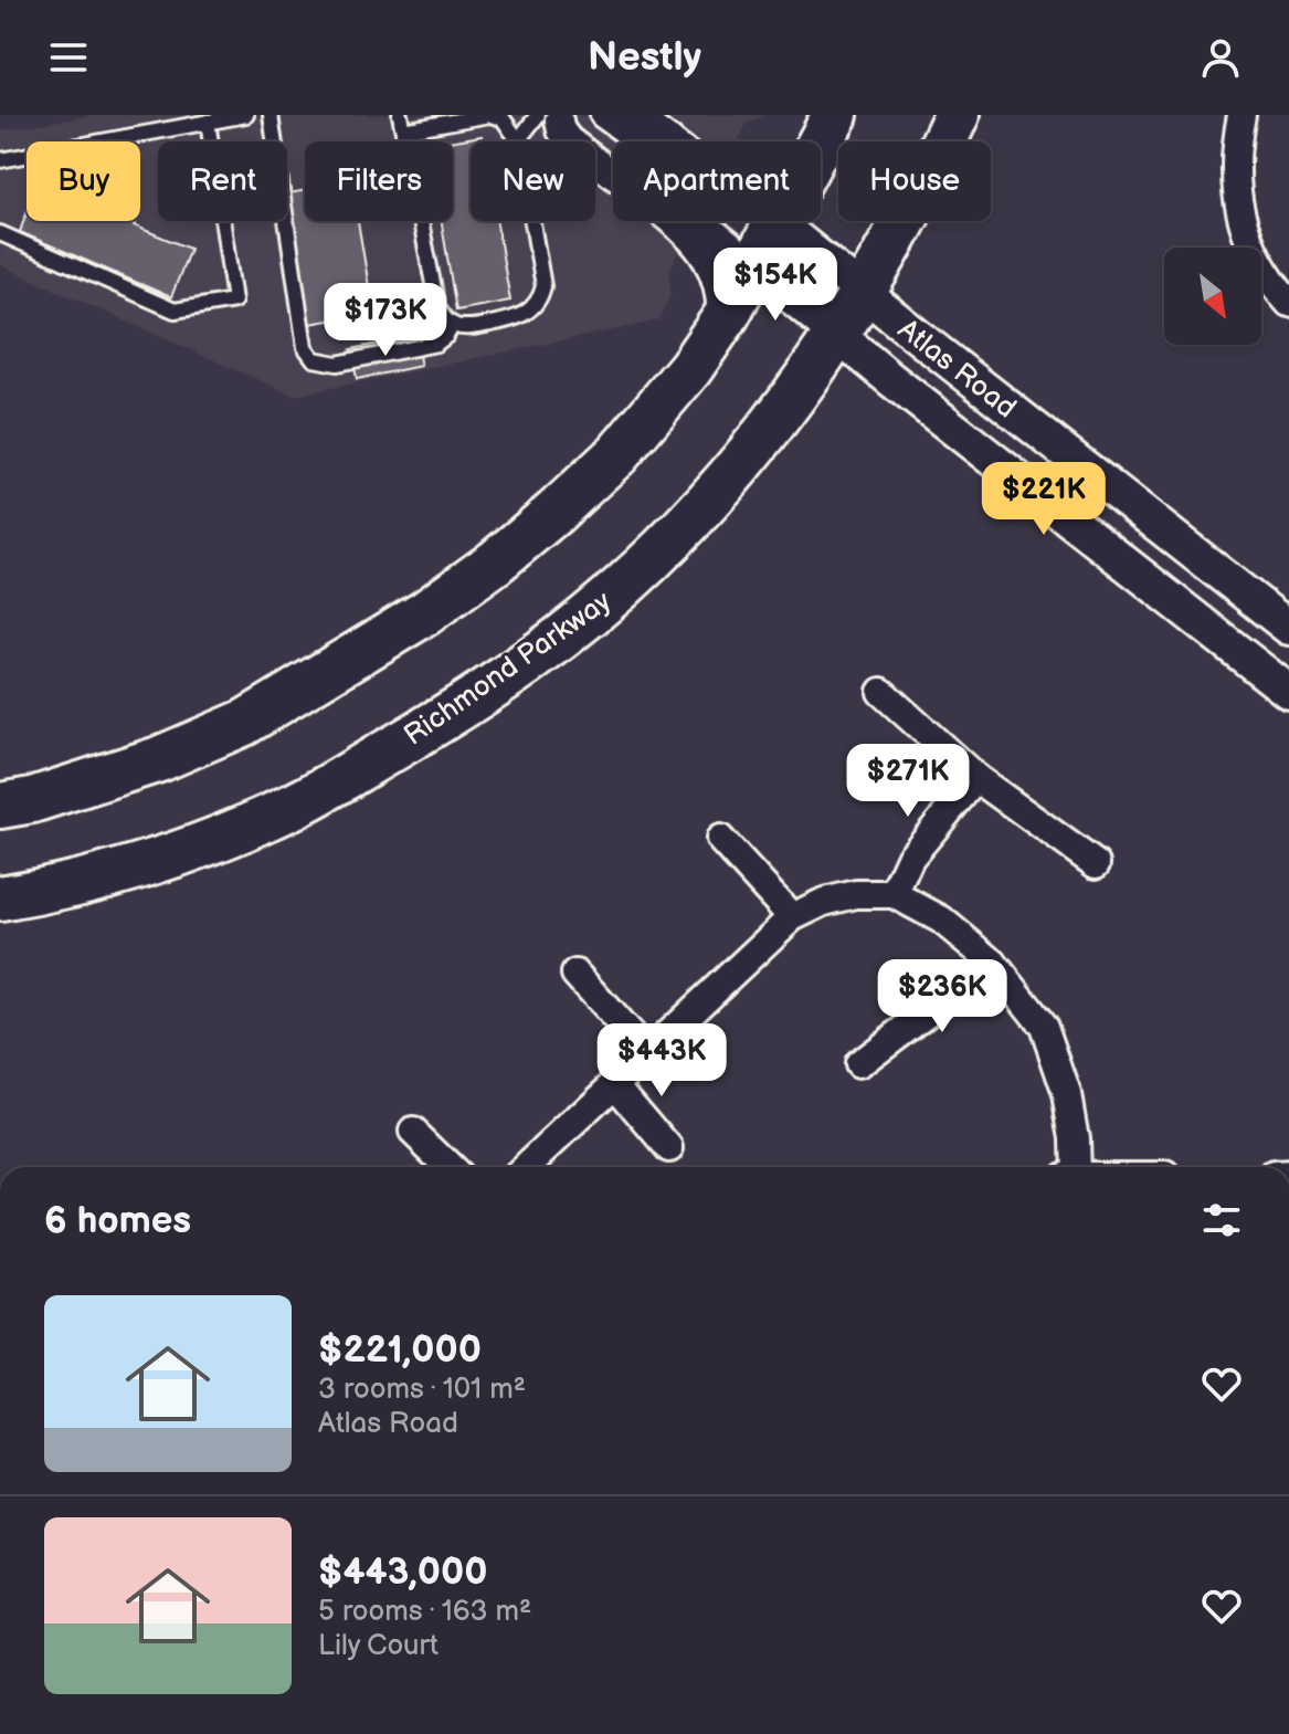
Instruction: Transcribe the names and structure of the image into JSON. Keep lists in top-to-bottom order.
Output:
{
  "streets": {
    "highway": ["Richmond Parkway"],
    "street": ["Atlas Road"]
  },
  "crossings": [
    ["Atlas Road", "Richmond Parkway"]
  ],
  "north": "bottom right",
  "page": {
    "header": "Nestly",
    "chip": [
      "Buy",
      "Rent",
      "Filters",
      "New",
      "Apartment",
      "House"
    ],
    "price": [
      "$154K",
      "$173K",
      "$221K",
      "$271K",
      "$236K",
      "$443K"
    ],
    "heading": "6 homes",
    "list": [
      {
        "name": "$221,000",
        "note": "3 rooms · 101 m² · Atlas Road"
      },
      {
        "name": "$443,000",
        "note": "5 rooms · 163 m² · Lily Court"
      }
    ]
  }
}
